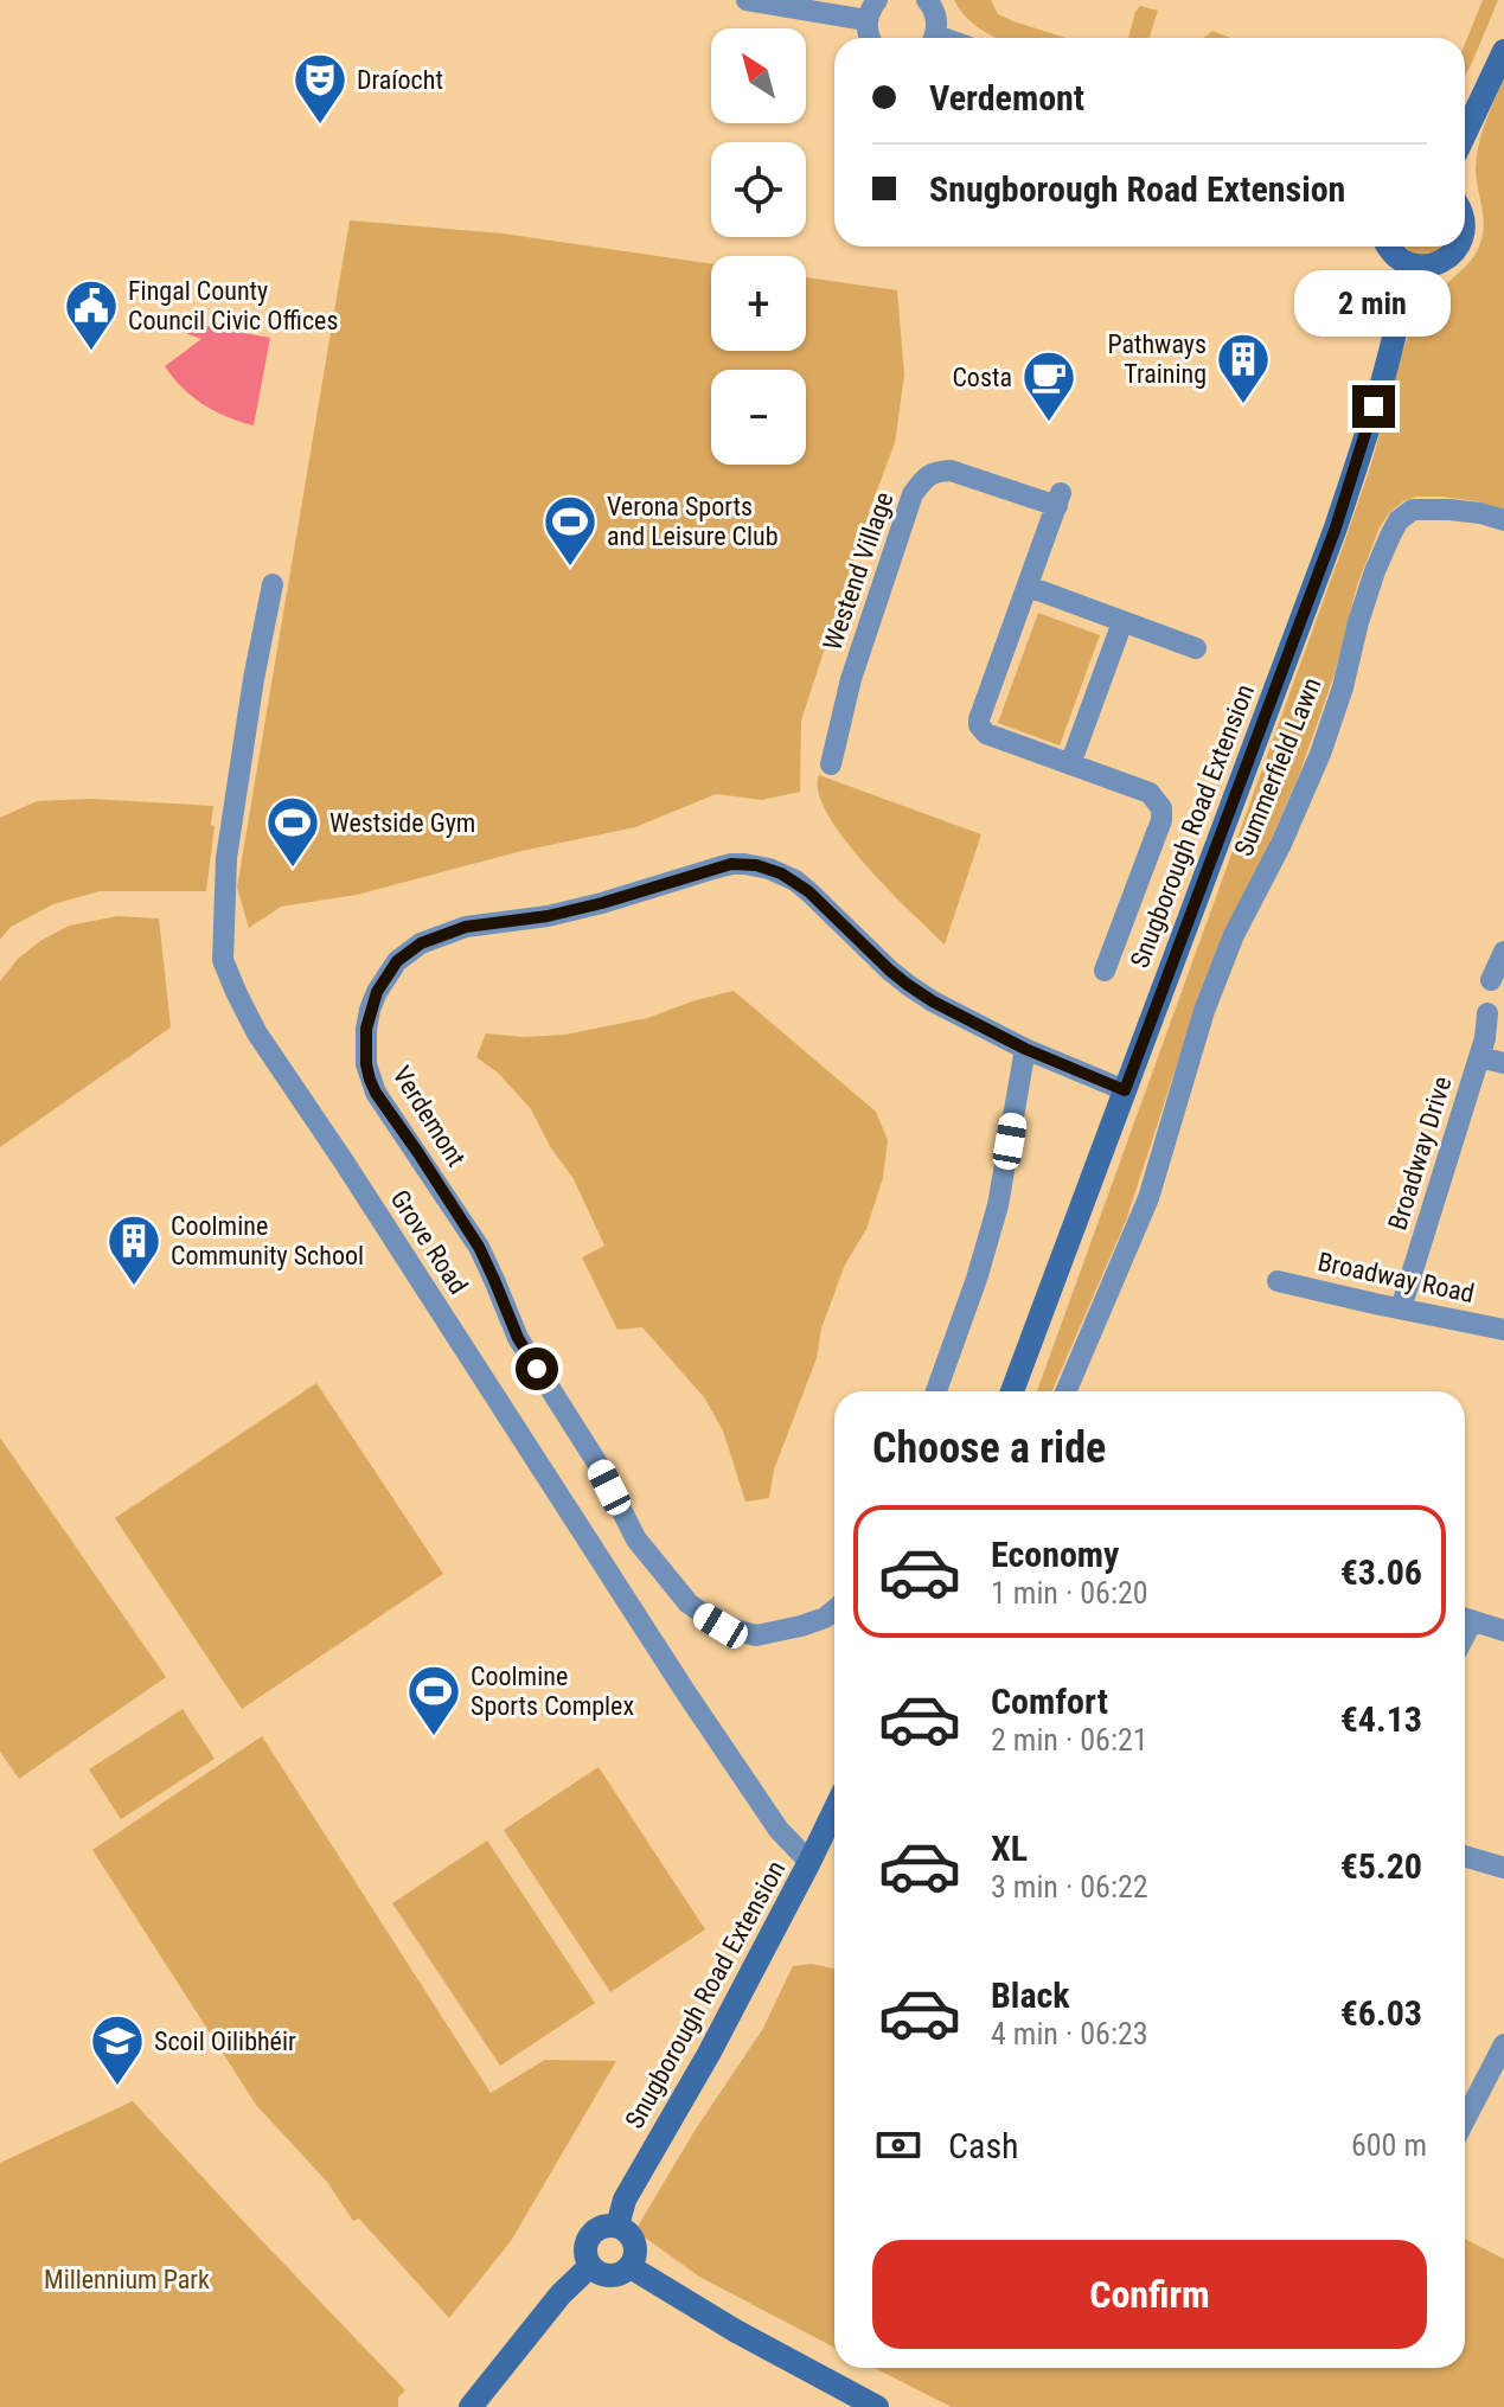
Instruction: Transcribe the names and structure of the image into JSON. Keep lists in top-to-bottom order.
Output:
{
  "streets": {
    "main road": ["Snugborough Road Extension"],
    "street": [
      "Westend Village",
      "Summerfield Lawn",
      "Verdemont",
      "Broadway Drive",
      "Grove Road",
      "Broadway Road"
    ]
  },
  "crossings": [
    ["Snugborough Road Extension", "Verdemont"],
    ["Snugborough Road Extension", "Grove Road"],
    ["Broadway Drive", "Broadway Road"]
  ],
  "parks": ["Millennium Park"],
  "places": {
    "theatre": ["Draíocht"],
    "public building": ["Fingal County Council Civic Offices"],
    "building": ["Pathways Training", "Coolmine Community School"],
    "cafe": ["Costa"],
    "sports": ["Verona Sports and Leisure Club", "Westside Gym", "Coolmine Sports Complex"],
    "school or university": ["Scoil Oilibhéir"]
  },
  "north": "top left",
  "page": {
    "map_buttons": ["+", "−"],
    "banner": ["Verdemont", "Snugborough Road Extension"],
    "bubble": "2 min",
    "heading": "Choose a ride",
    "list": [
      {
        "name": "Economy",
        "note": "1 min · 06:20",
        "value": "€3.06"
      },
      {
        "name": "Comfort",
        "note": "2 min · 06:21",
        "value": "€4.13"
      },
      {
        "name": "XL",
        "note": "3 min · 06:22",
        "value": "€5.20"
      },
      {
        "name": "Black",
        "note": "4 min · 06:23",
        "value": "€6.03"
      }
    ],
    "pay": ["Cash", "600 m"],
    "buttons": "Confirm"
  }
}
